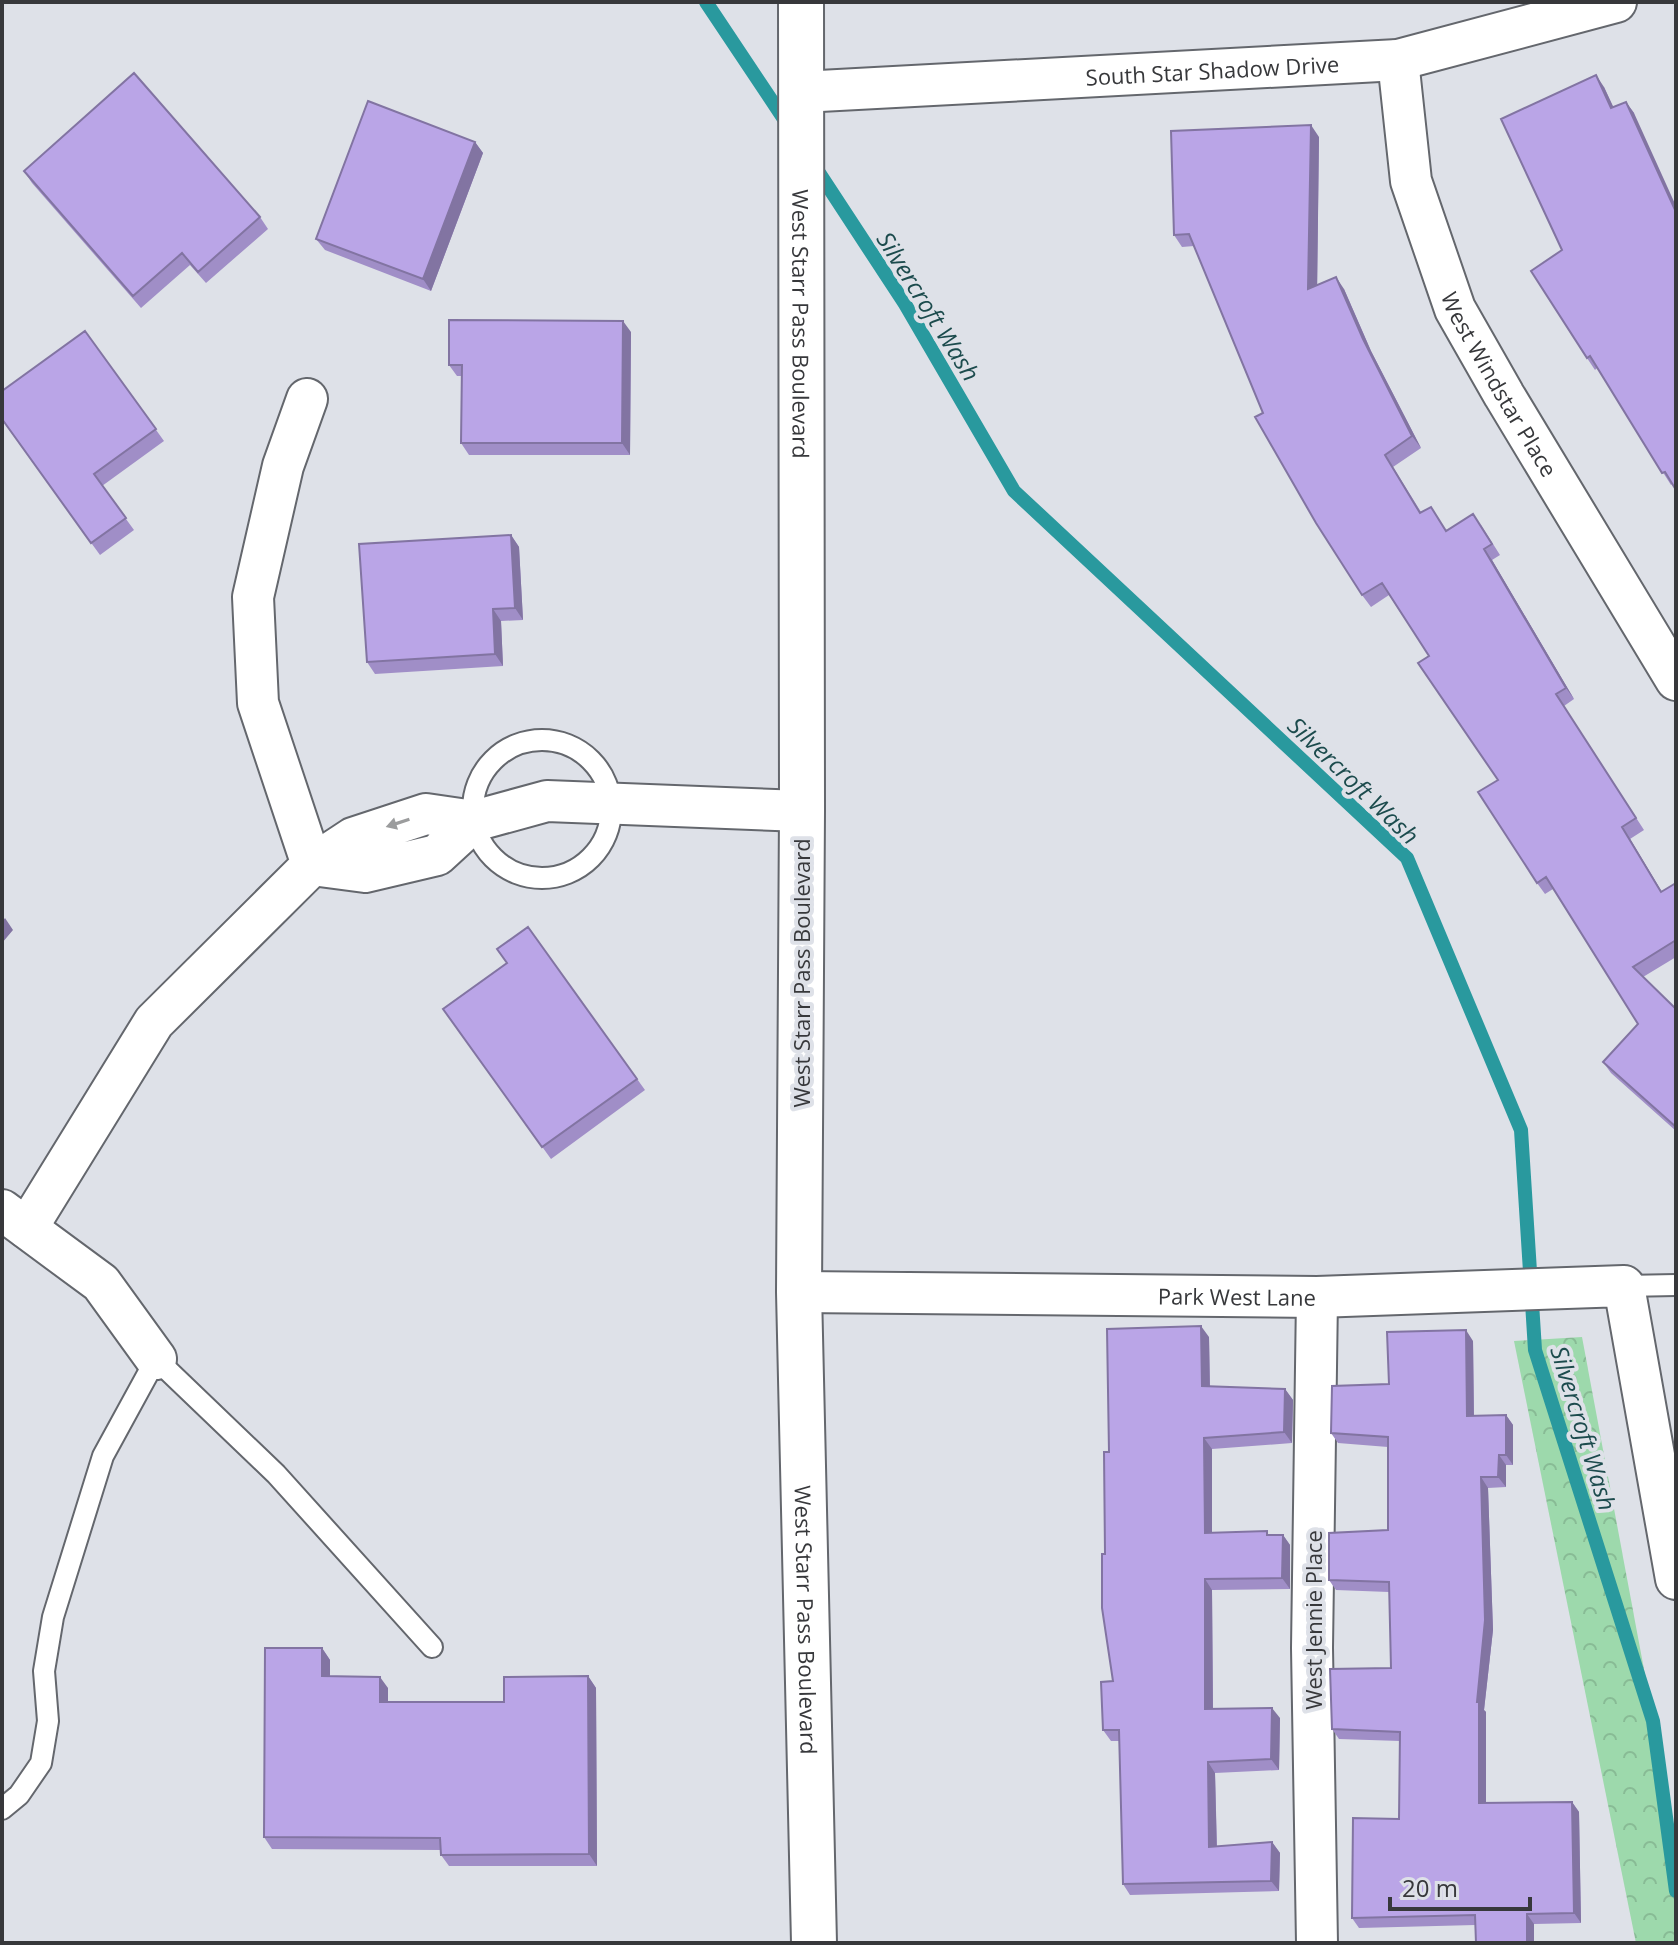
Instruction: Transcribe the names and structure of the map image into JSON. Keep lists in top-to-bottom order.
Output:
{
  "streets": {
    "street": [
      "South Star Shadow Drive",
      "West Starr Pass Boulevard",
      "West Windstar Place",
      "Park West Lane",
      "West Jennie Place"
    ]
  },
  "crossings": [
    ["South Star Shadow Drive", "West Starr Pass Boulevard"],
    ["South Star Shadow Drive", "West Windstar Place"],
    ["West Starr Pass Boulevard", "Park West Lane"],
    ["Park West Lane", "West Jennie Place"]
  ],
  "water": ["Silvercroft Wash"],
  "scale_bar": "20 m"
}
